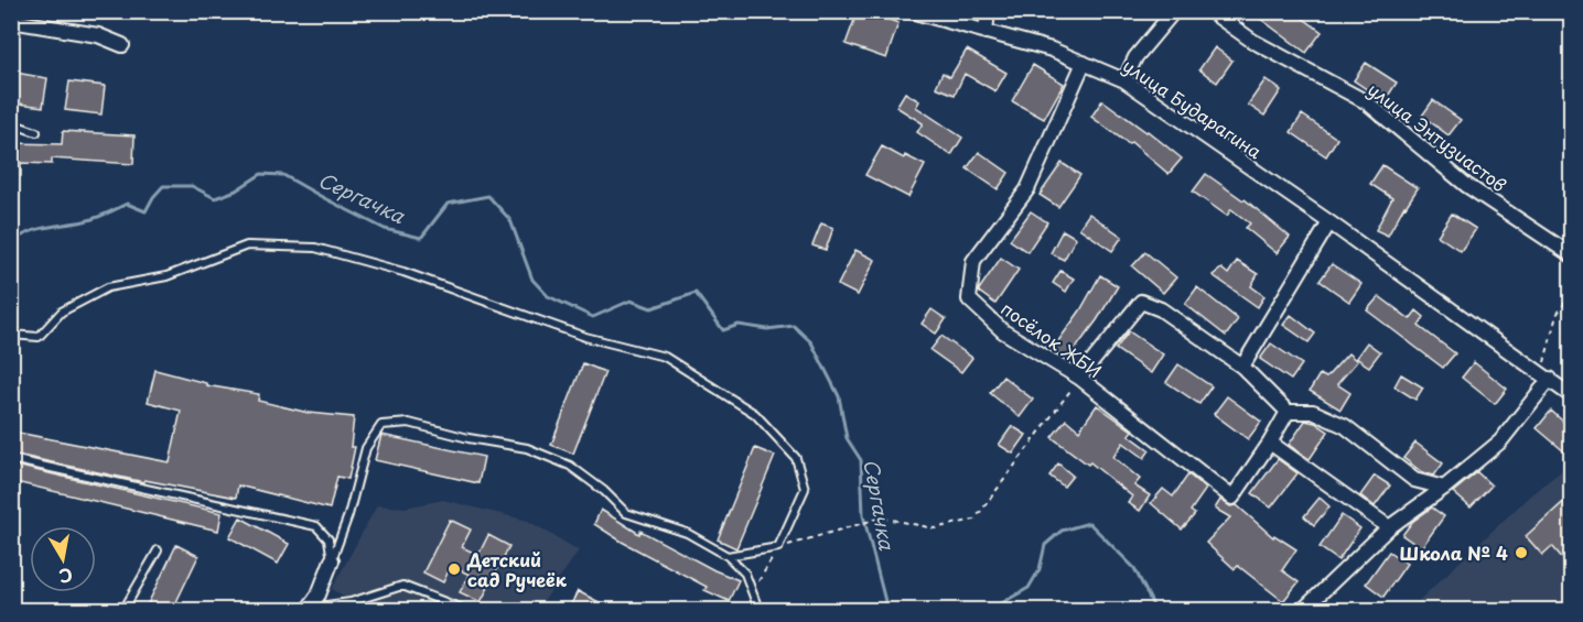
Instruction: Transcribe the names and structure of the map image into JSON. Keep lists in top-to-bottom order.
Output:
{
  "streets": {
    "street": ["улица Бударагина", "улица Энтузиастов", "посёлок ЖБИ"]
  },
  "crossings": [
    ["улица Бударагина", "посёлок ЖБИ"]
  ],
  "water": ["Сергачка"],
  "places": ["Школа № 4", "Детский сад Ручеёк"],
  "north": "bottom"
}
